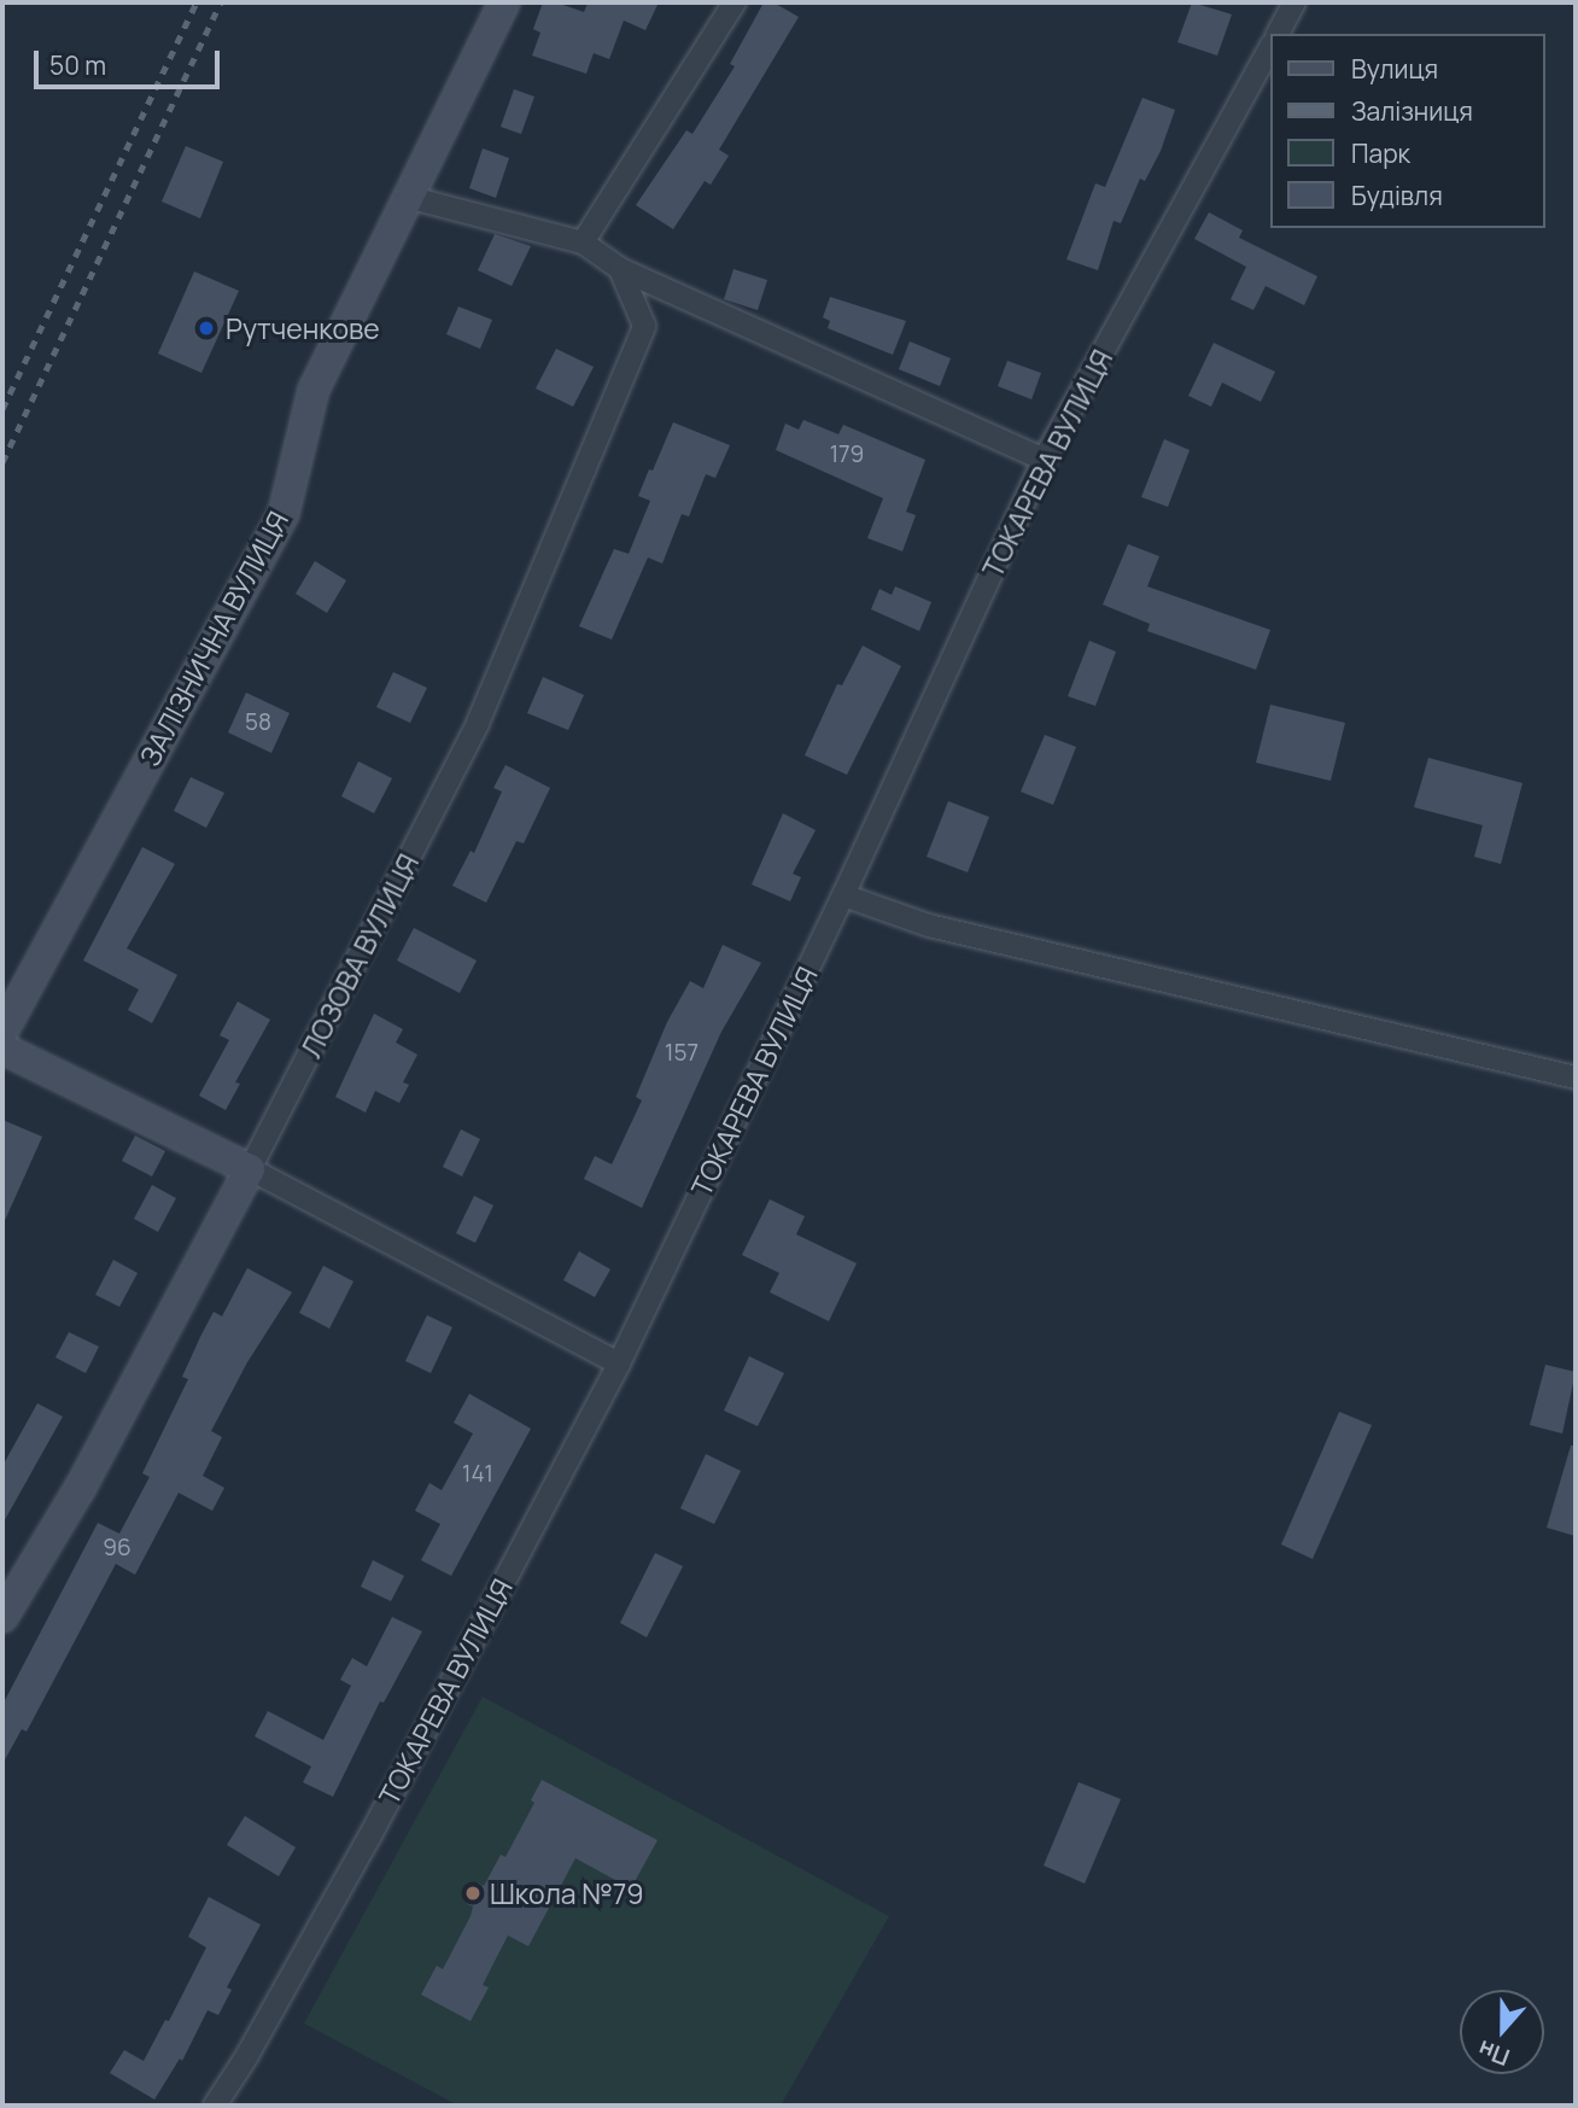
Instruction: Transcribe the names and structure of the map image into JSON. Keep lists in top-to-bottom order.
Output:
{
  "streets": {
    "main road": ["ЗАЛІЗНИЧНА ВУЛИЦЯ", "ЛОЗОВА ВУЛИЦЯ"],
    "street": ["ТОКАРЕВА ВУЛИЦЯ"]
  },
  "places": ["Рутченкове", "Школа №79"],
  "house_numbers": [
    "179",
    "58",
    "157",
    "141",
    "96"
  ],
  "legend": [
    "Вулиця",
    "Залізниця",
    "Парк",
    "Будівля"
  ],
  "scale_bar": "50 m",
  "north": "bottom"
}
